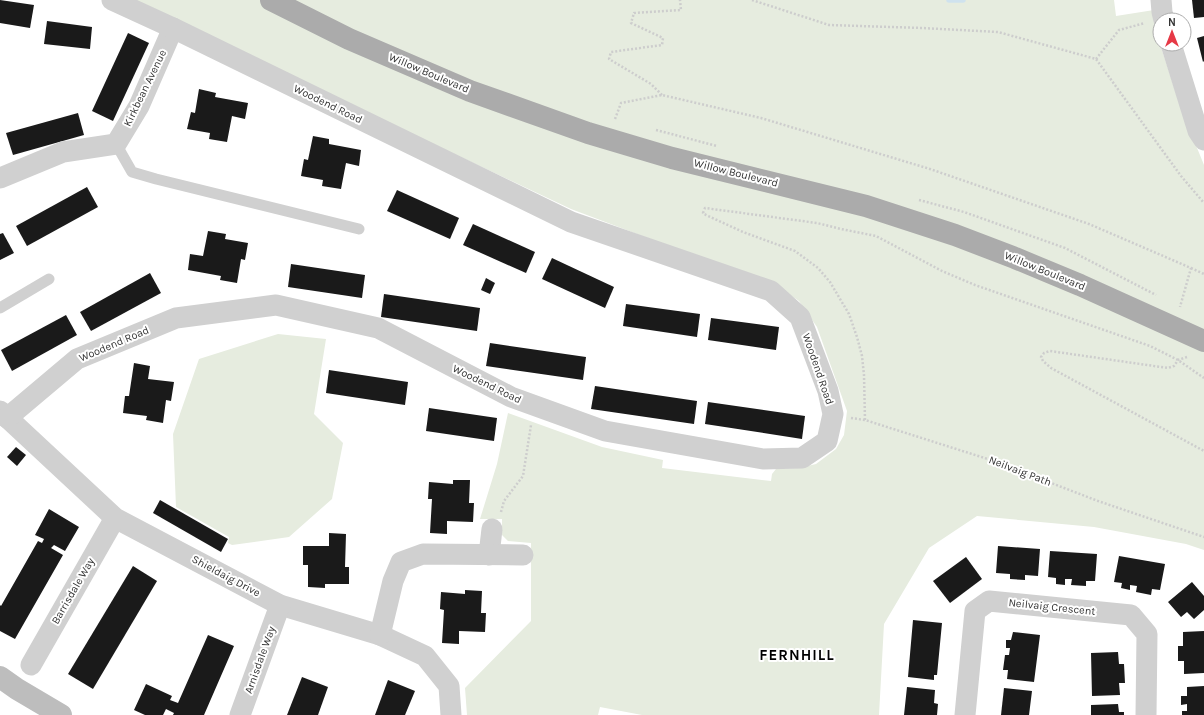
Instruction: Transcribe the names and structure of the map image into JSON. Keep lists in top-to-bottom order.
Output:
{
  "streets": {
    "main road": ["Willow Boulevard"],
    "street": [
      "Kirkbean Avenue",
      "Woodend Road",
      "Shieldaig Drive",
      "Barrisdale Way",
      "Neilvaig Crescent",
      "Arnisdale Way"
    ],
    "path": ["Neilvaig Path"]
  },
  "crossings": [
    ["Kirkbean Avenue", "Woodend Road"],
    ["Woodend Road", "Neilvaig Path"],
    ["Woodend Road", "Shieldaig Drive"],
    ["Shieldaig Drive", "Barrisdale Way"],
    ["Shieldaig Drive", "Arnisdale Way"]
  ],
  "districts": ["FERNHILL"],
  "north": "top"
}
